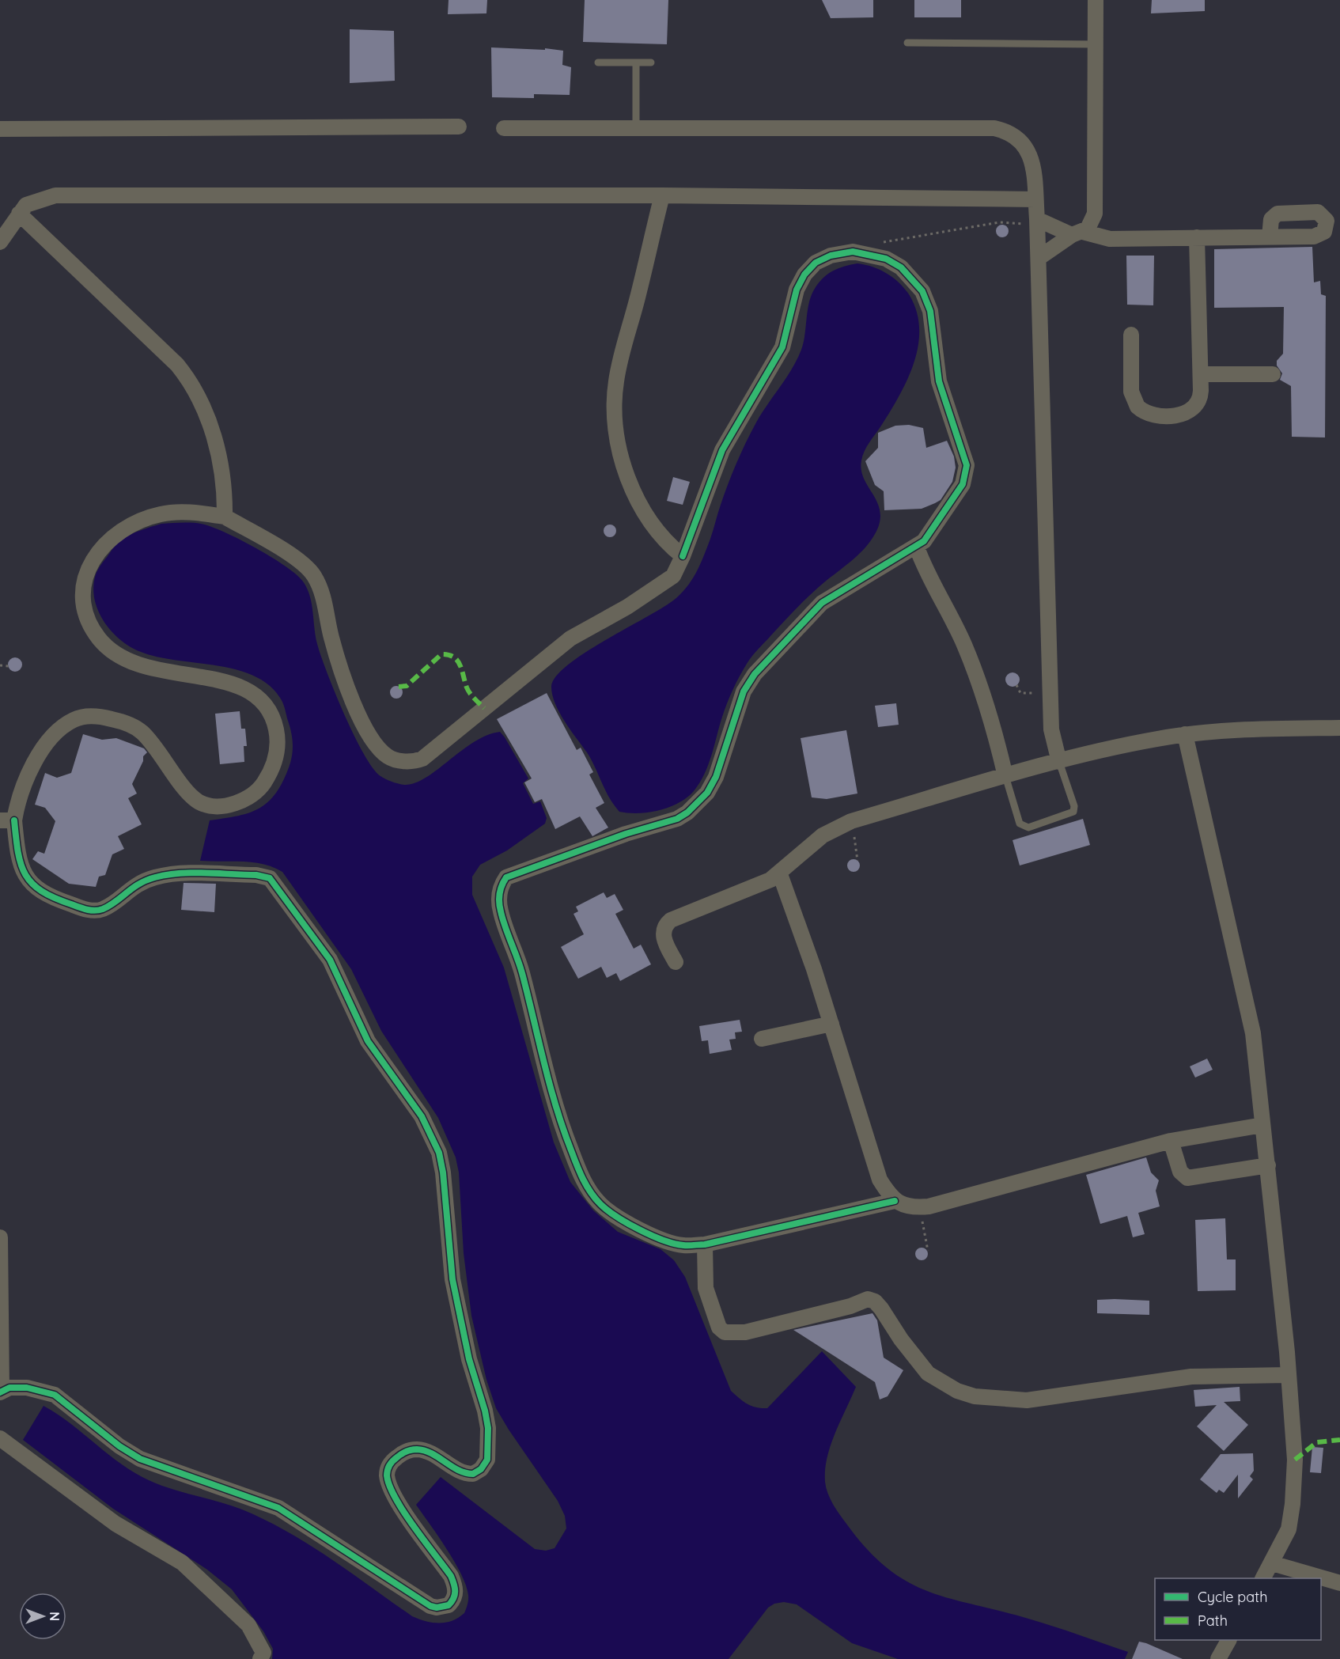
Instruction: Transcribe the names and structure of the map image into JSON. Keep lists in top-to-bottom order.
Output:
{
  "legend": ["Cycle path", "Path"],
  "north": "right"
}
